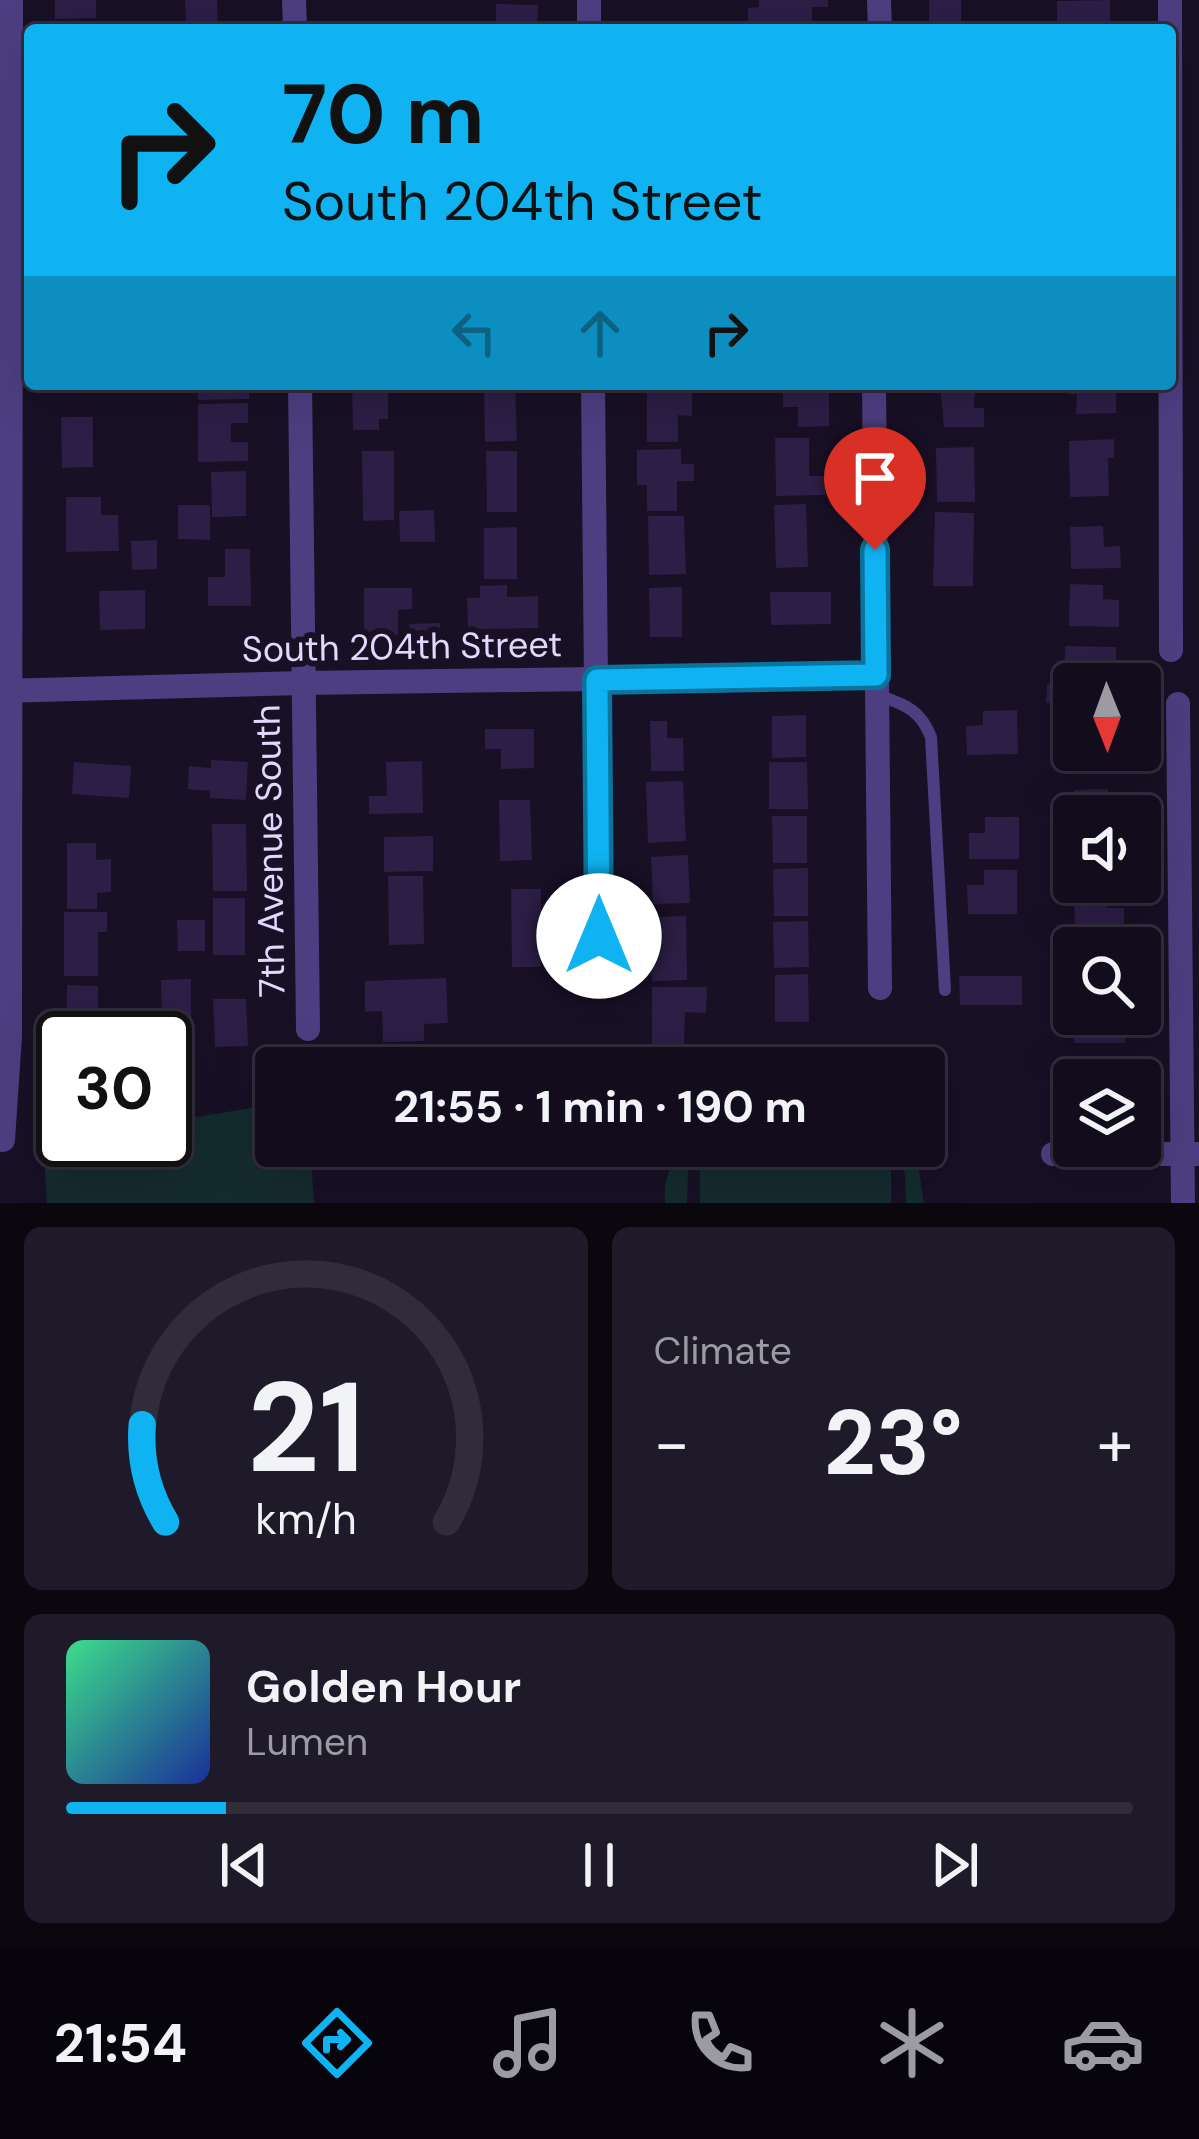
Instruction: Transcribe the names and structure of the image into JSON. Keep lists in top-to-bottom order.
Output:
{
  "streets": {
    "street": ["South 204th Street", "7th Avenue South"]
  },
  "crossings": [
    ["South 204th Street", "7th Avenue South"]
  ],
  "north": "bottom",
  "page": {
    "turn": ["70 m", "South 204th Street"],
    "limit": "30",
    "trip": "21:55 · 1 min · 190 m",
    "tile": "Climate",
    "heat": ["−", "23°", "+"],
    "song": ["Golden Hour", "Lumen"],
    "tabs": "21:54",
    "gauge": ["21", "km/h"]
  }
}
